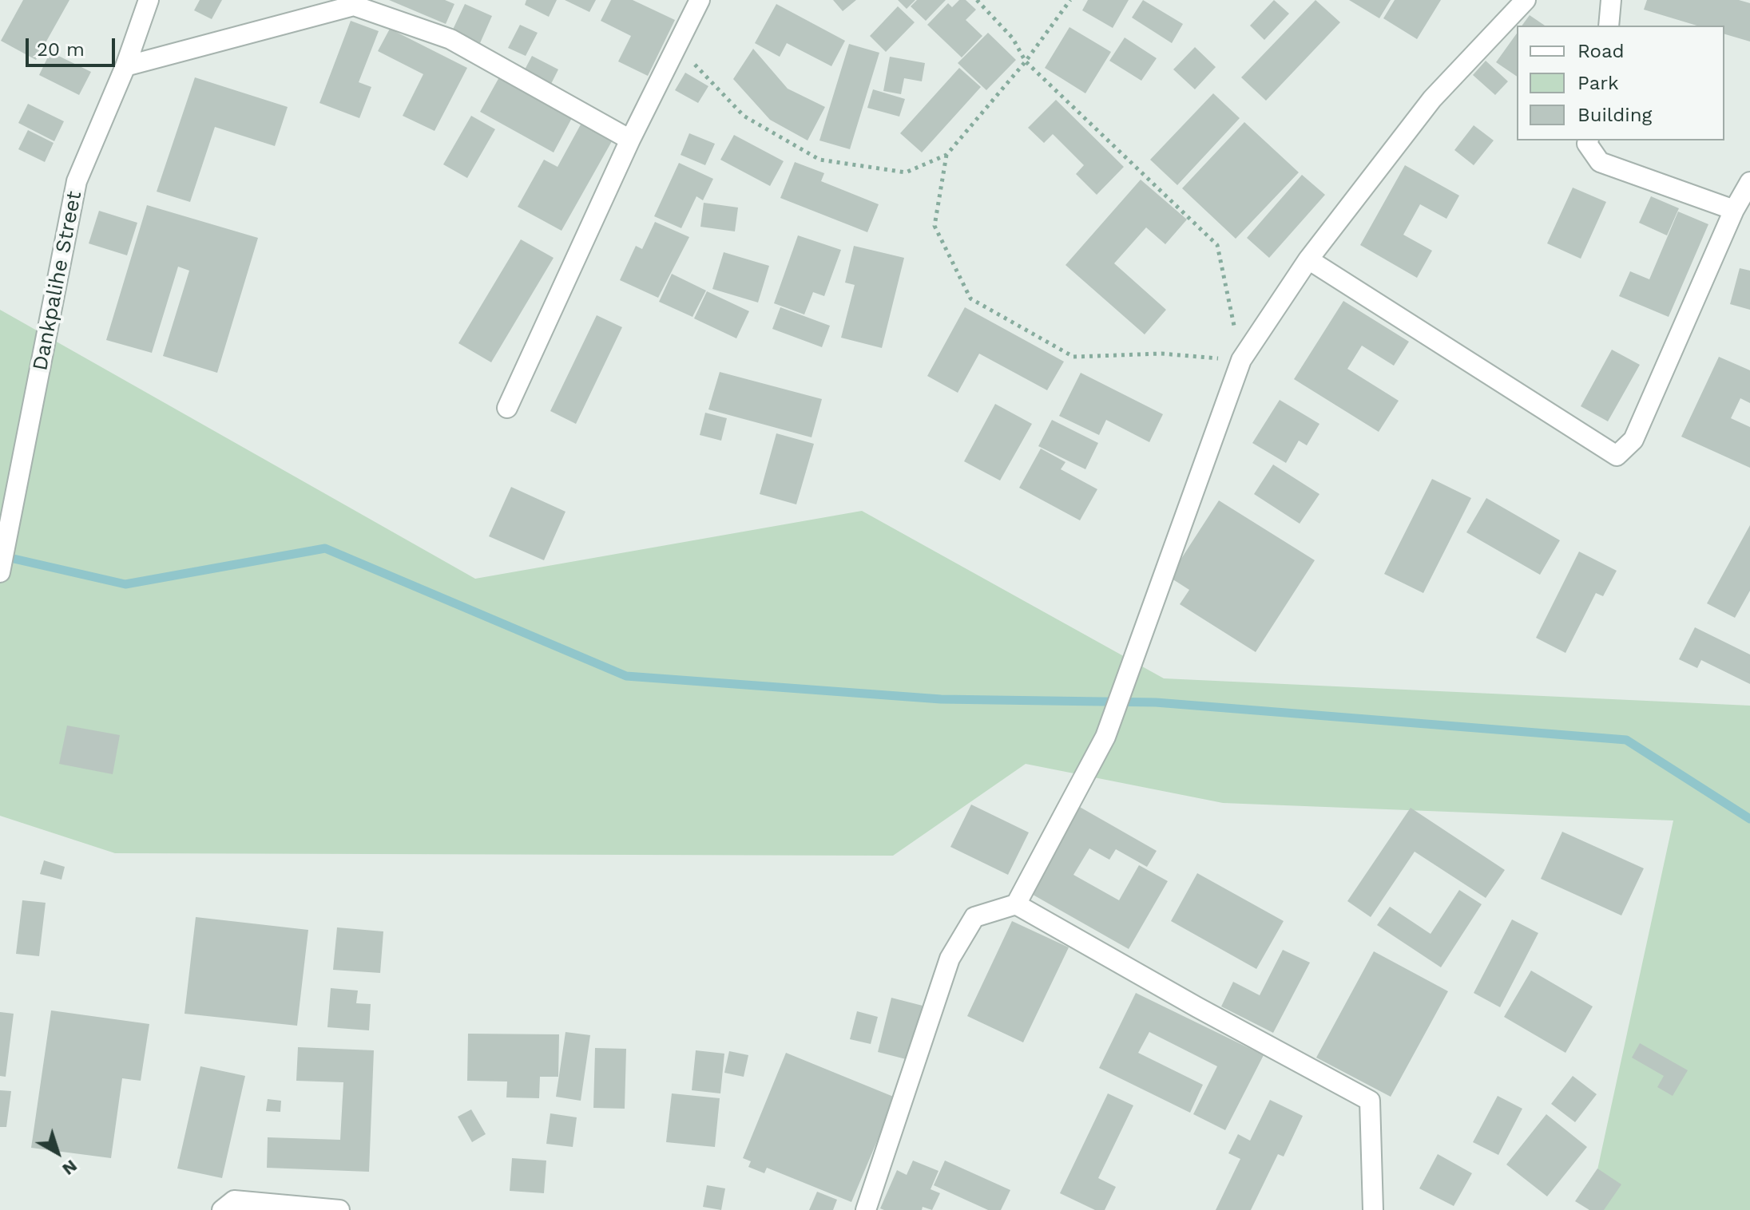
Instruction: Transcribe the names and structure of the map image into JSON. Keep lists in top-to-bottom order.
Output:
{
  "streets": {
    "street": ["Dankpalihe Street"]
  },
  "legend": ["Road", "Park", "Building"],
  "scale_bar": "20 m",
  "north": "bottom right"
}
